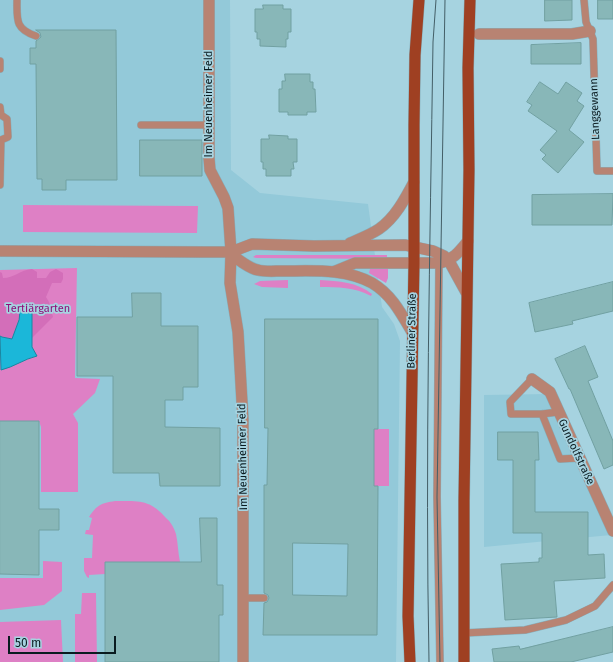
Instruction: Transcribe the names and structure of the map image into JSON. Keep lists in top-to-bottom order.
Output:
{
  "streets": {
    "main road": ["Berliner Straße"],
    "street": ["Im Neuenheimer Feld", "Gundolfstraße"],
    "lane": ["Langgewann"]
  },
  "parks": ["Tertiärgarten"],
  "scale_bar": "50 m"
}
